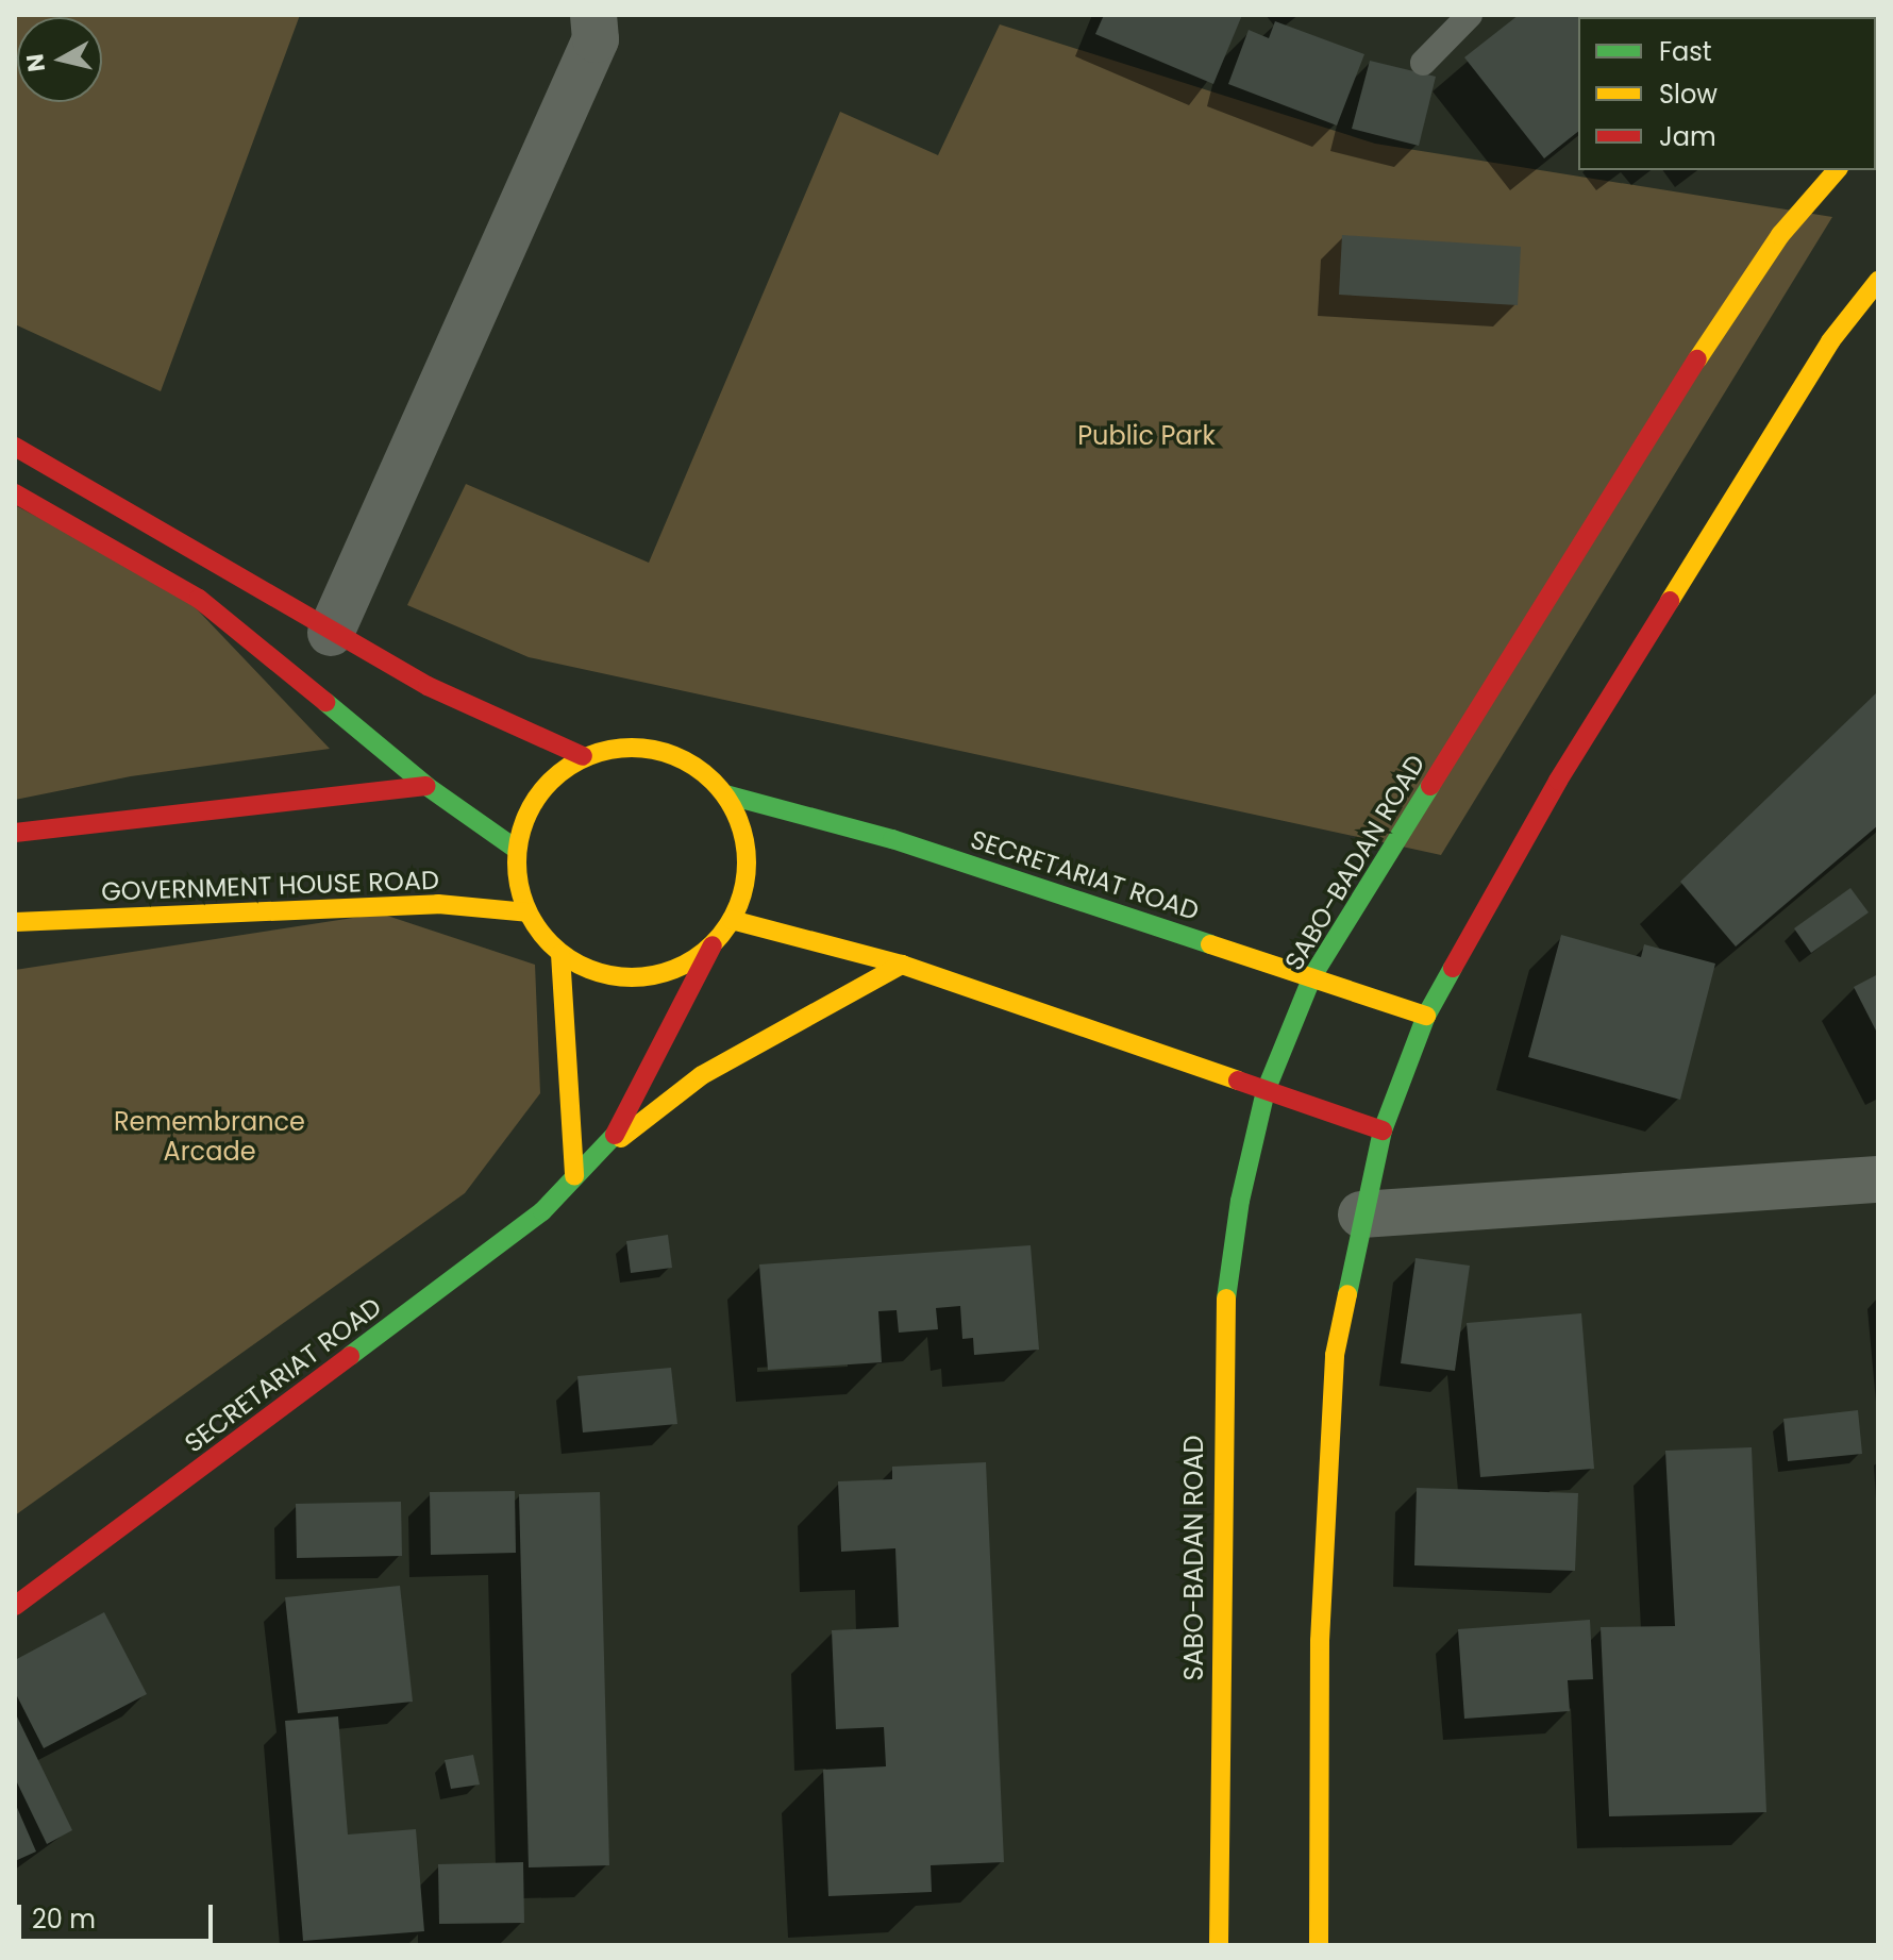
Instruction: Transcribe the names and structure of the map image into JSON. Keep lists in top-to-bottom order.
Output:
{
  "streets": {
    "main road": ["SABO-BADAN ROAD", "SECRETARIAT ROAD", "GOVERNMENT HOUSE ROAD"]
  },
  "crossings": [
    ["SABO-BADAN ROAD", "SECRETARIAT ROAD"],
    ["SECRETARIAT ROAD", "GOVERNMENT HOUSE ROAD"]
  ],
  "parks": ["Public Park", "Remembrance Arcade"],
  "legend": ["Fast", "Slow", "Jam"],
  "scale_bar": "20 m",
  "north": "left"
}
